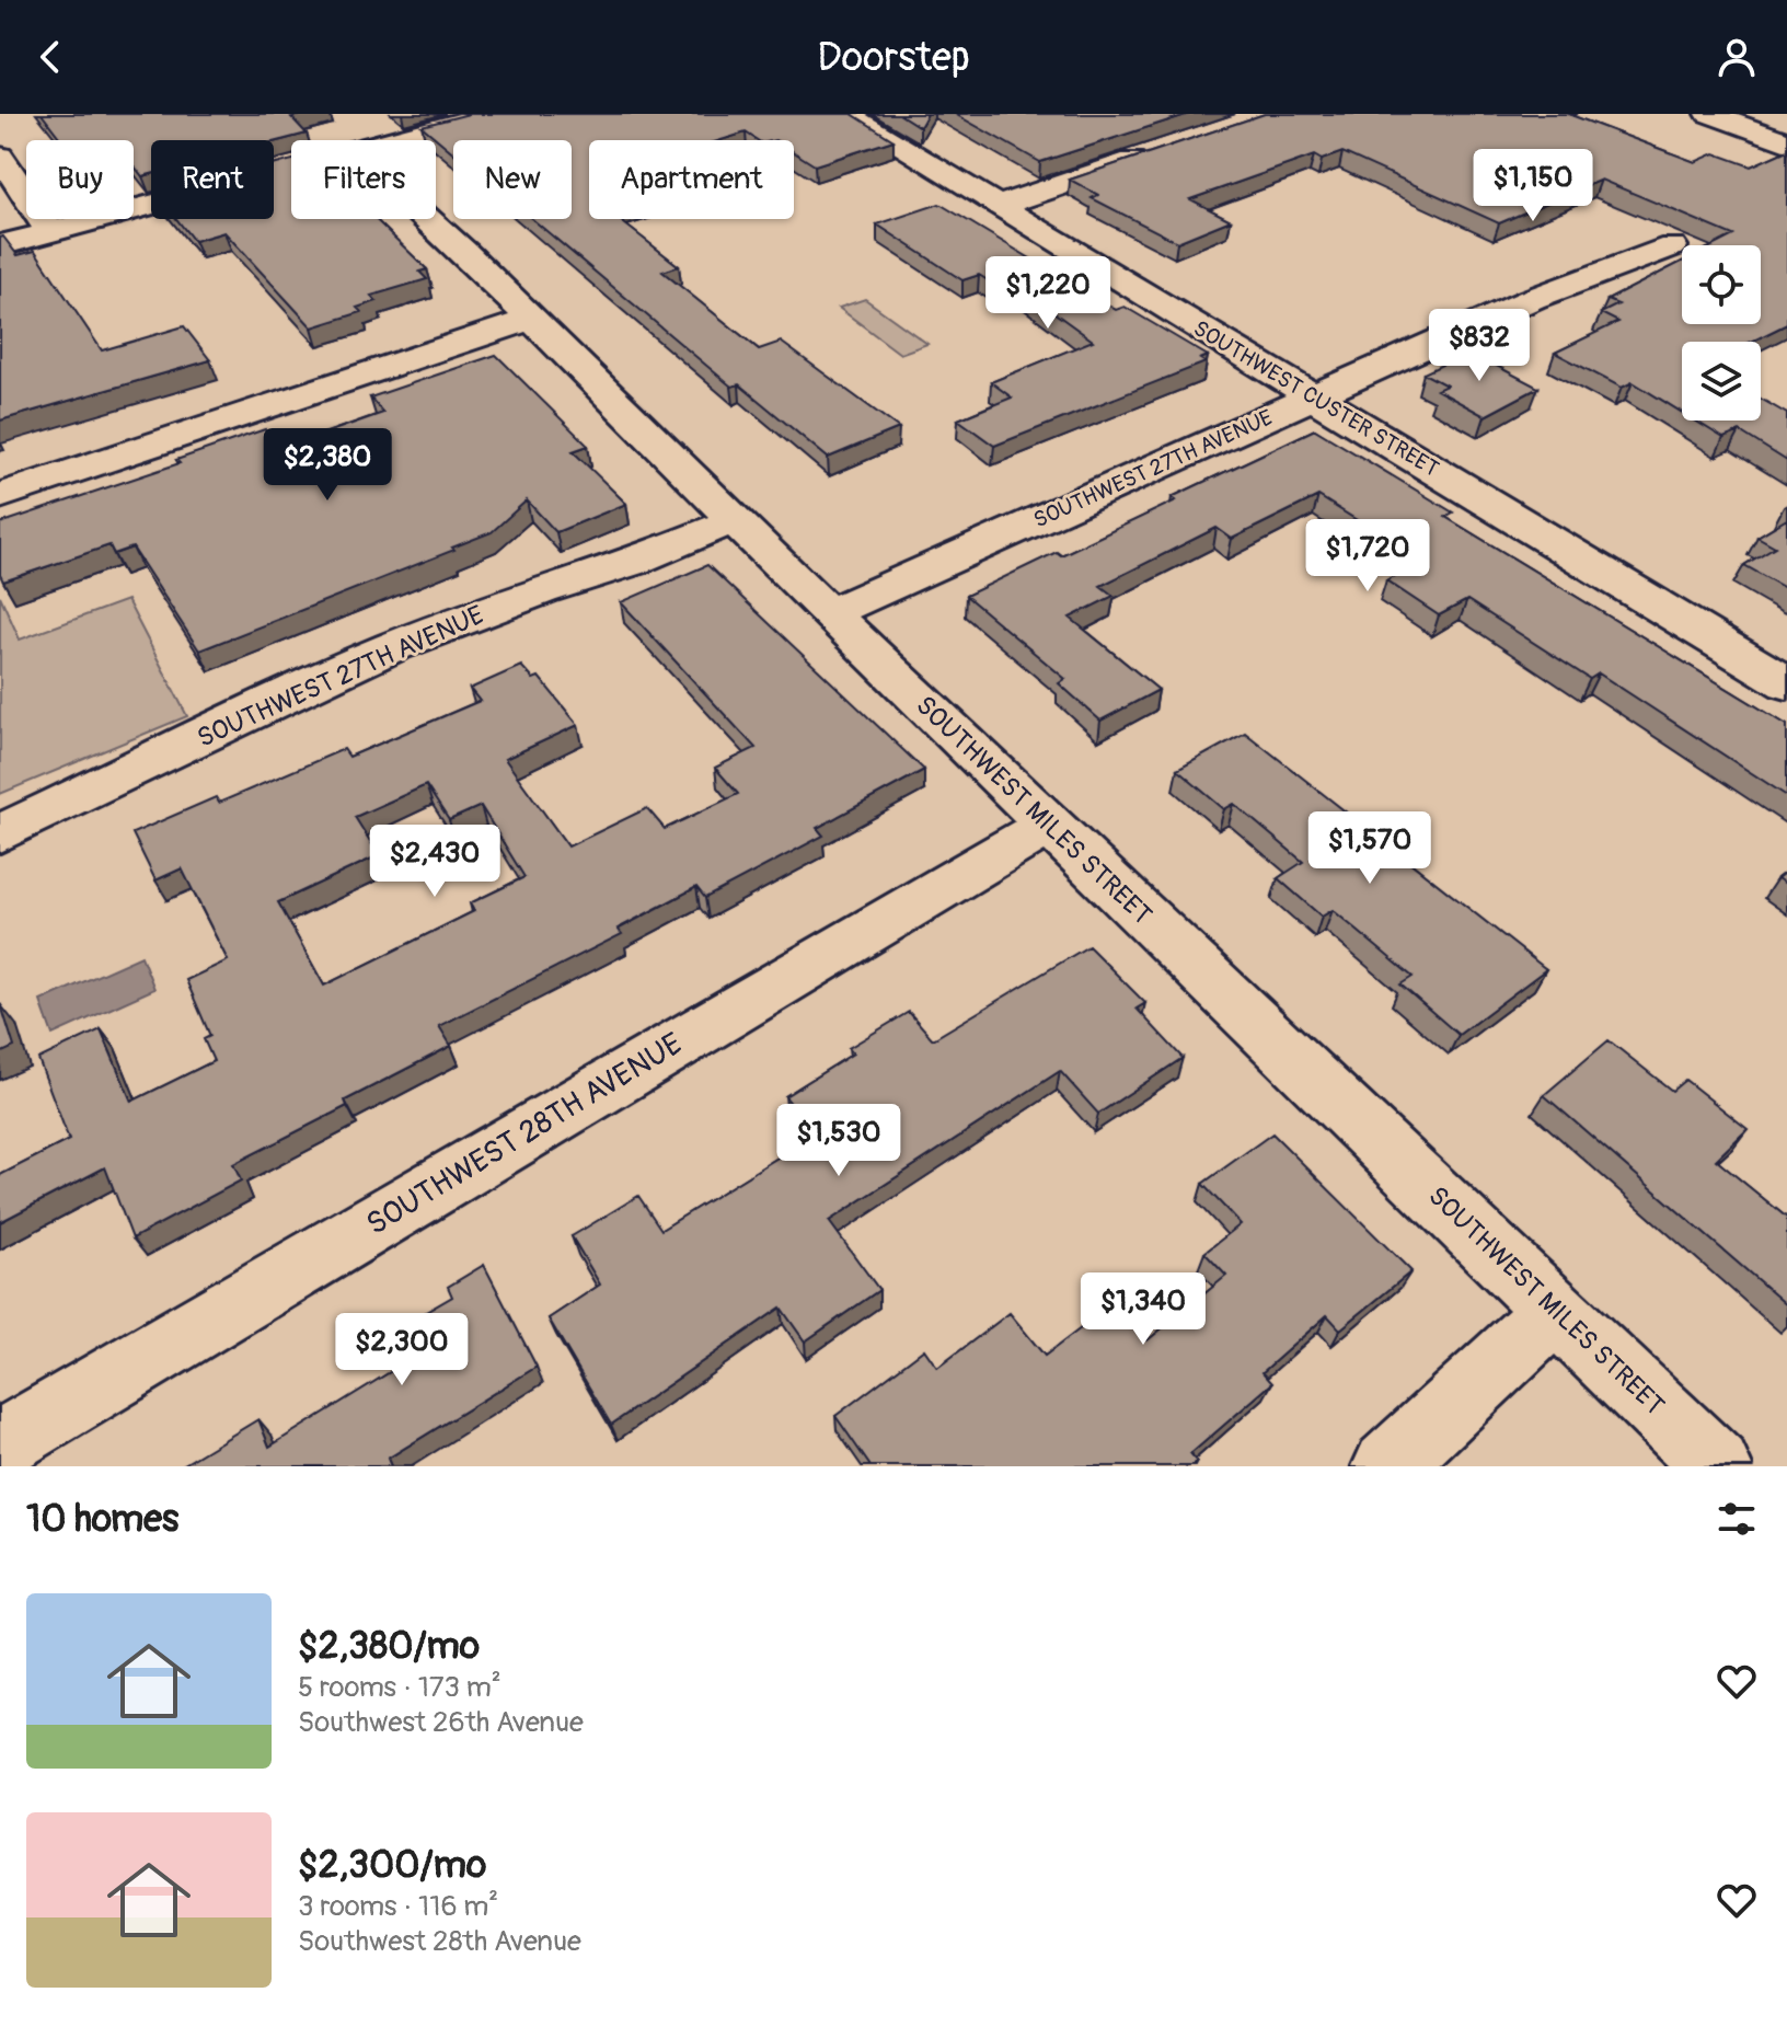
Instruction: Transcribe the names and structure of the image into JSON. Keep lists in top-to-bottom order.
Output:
{
  "streets": {
    "street": [
      "SOUTHWEST CUSTER STREET",
      "SOUTHWEST 27TH AVENUE",
      "SOUTHWEST MILES STREET",
      "SOUTHWEST 28TH AVENUE"
    ]
  },
  "crossings": [
    ["SOUTHWEST CUSTER STREET", "SOUTHWEST 27TH AVENUE"],
    ["SOUTHWEST 27TH AVENUE", "SOUTHWEST MILES STREET"],
    ["SOUTHWEST MILES STREET", "SOUTHWEST 28TH AVENUE"]
  ],
  "page": {
    "header": "Doorstep",
    "chip": [
      "Buy",
      "Rent",
      "Filters",
      "New",
      "Apartment"
    ],
    "price": [
      "$1,150",
      "$1,220",
      "$832",
      "$2,380",
      "$1,720",
      "$1,570",
      "$2,430",
      "$1,530",
      "$1,340",
      "$2,300"
    ],
    "heading": "10 homes",
    "list": [
      {
        "name": "$2,380/mo",
        "note": "5 rooms · 173 m² · Southwest 26th Avenue"
      },
      {
        "name": "$2,300/mo",
        "note": "3 rooms · 116 m² · Southwest 28th Avenue"
      }
    ]
  }
}
